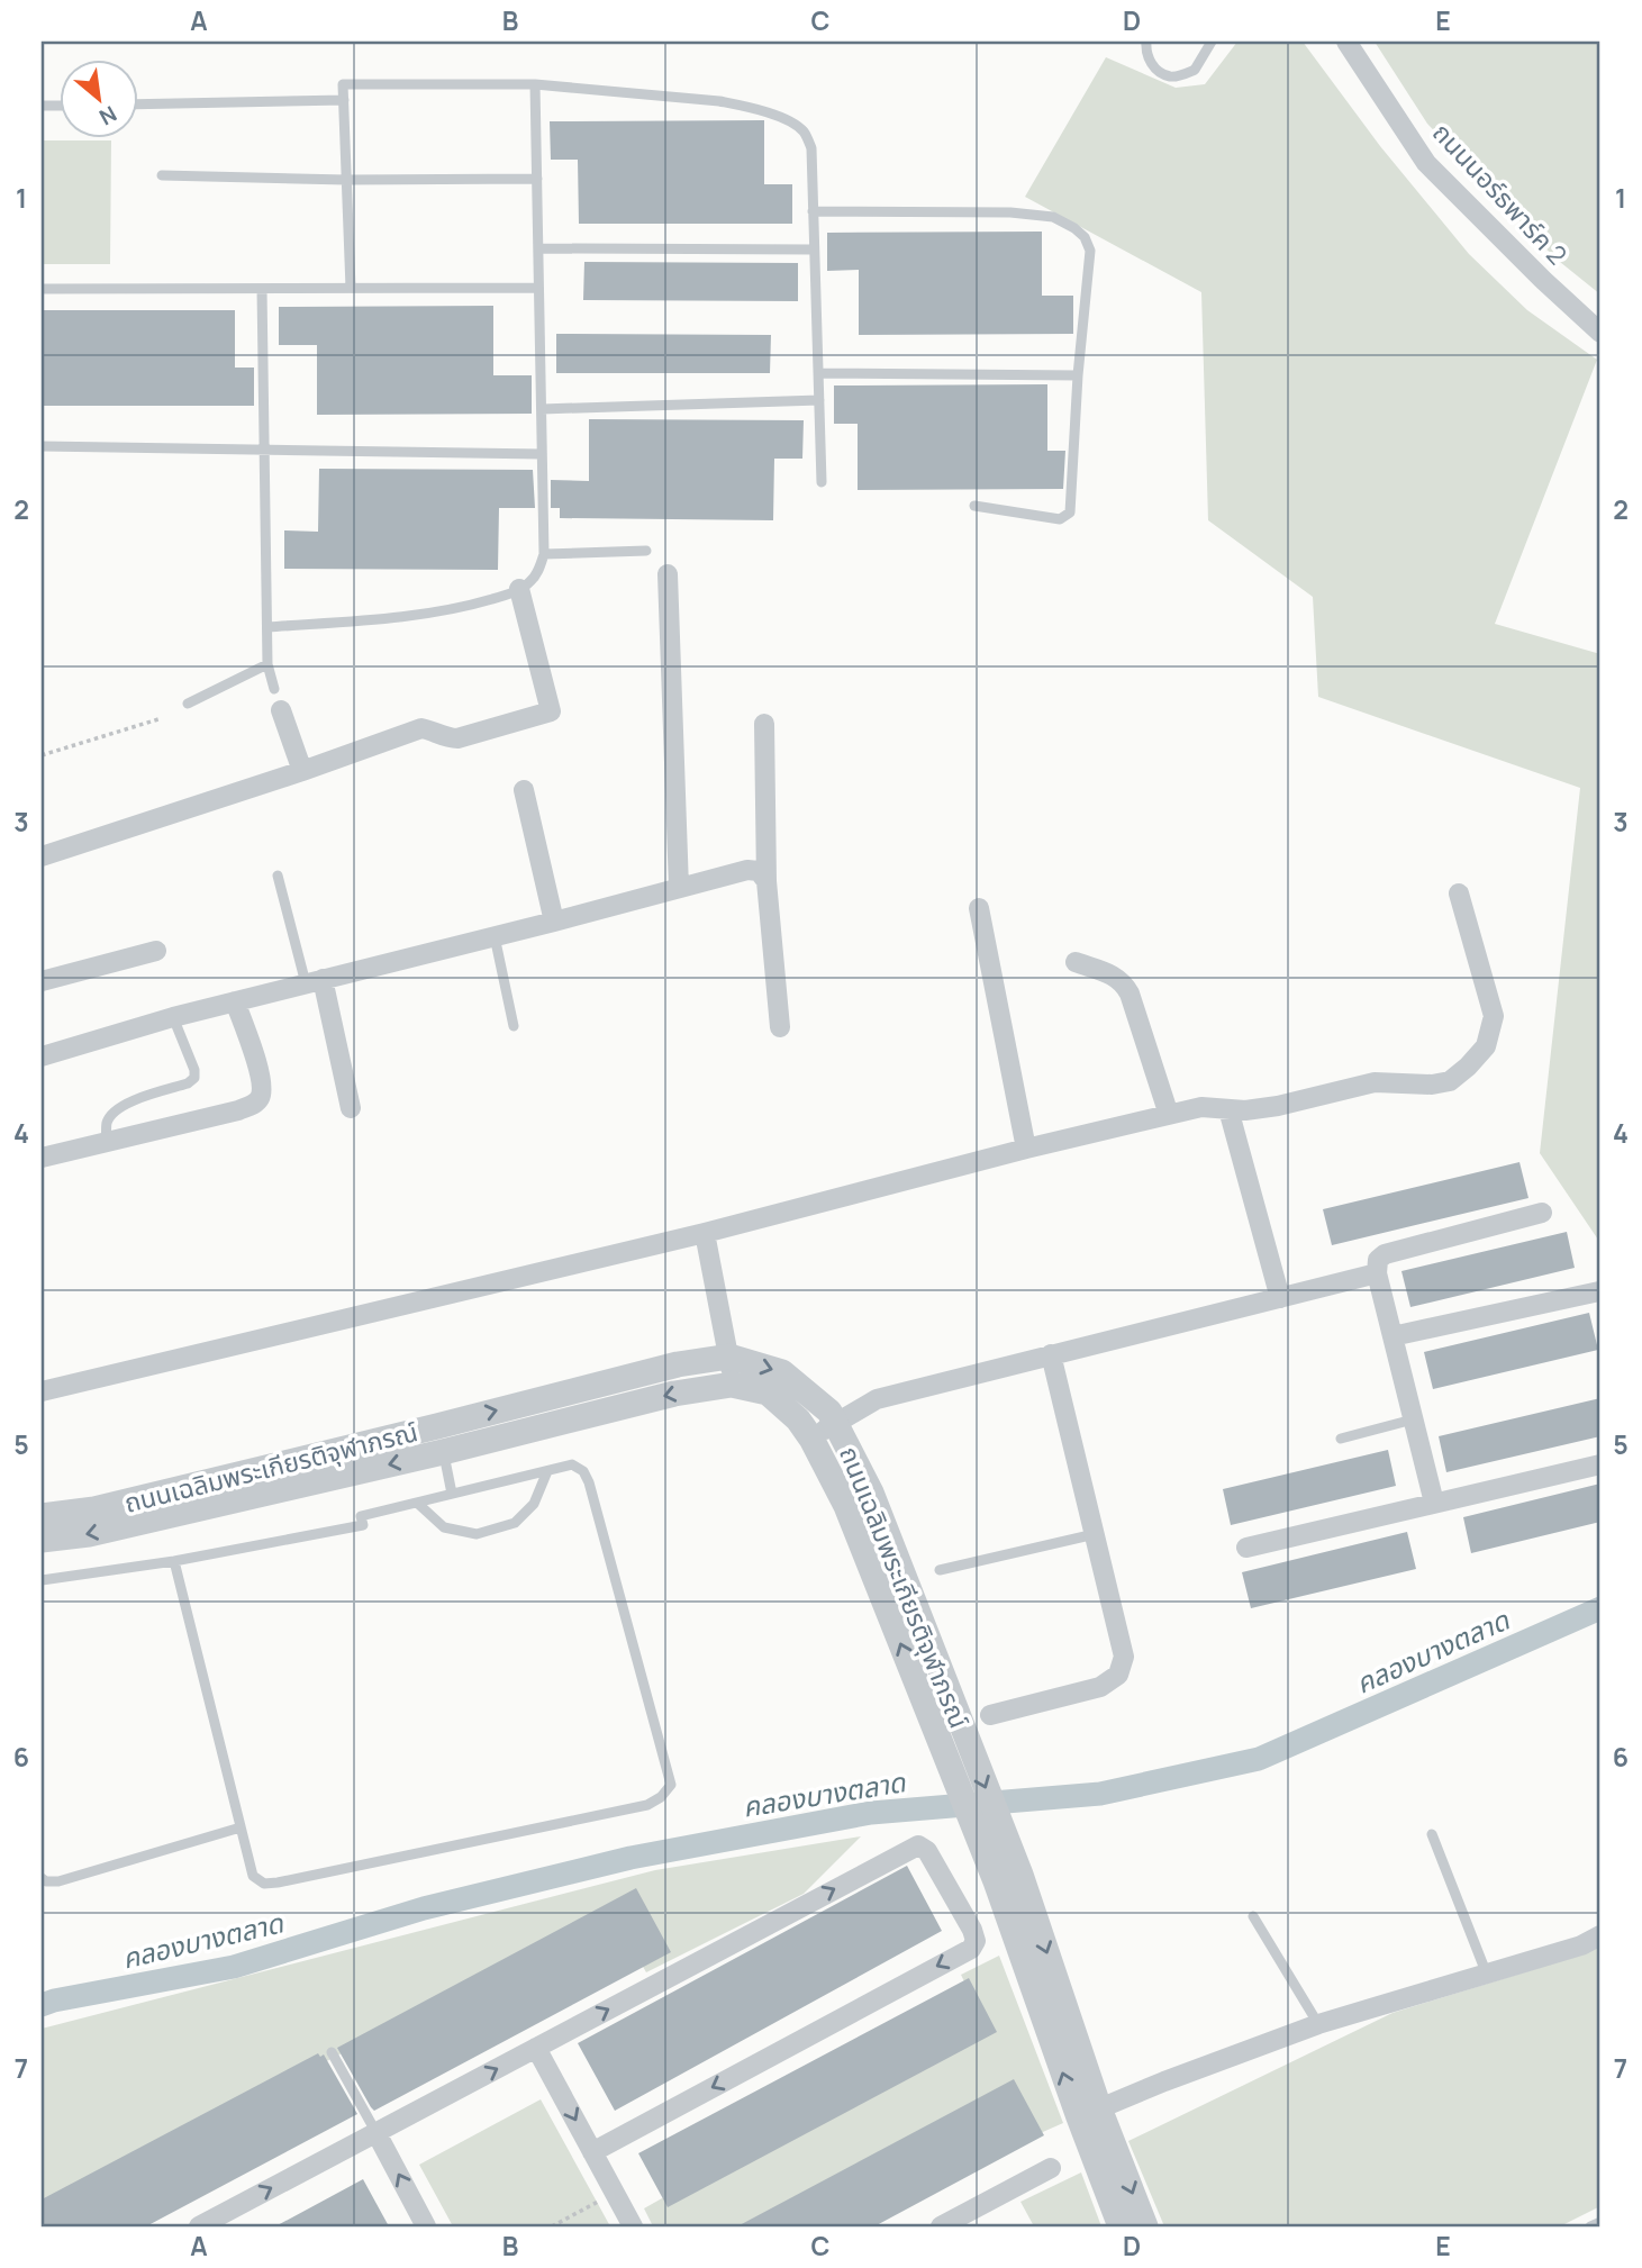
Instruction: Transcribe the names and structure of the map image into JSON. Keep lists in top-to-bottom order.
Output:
{
  "streets": {
    "street": ["ถนนนอร์ธพาร์ค 2", "ถนนเฉลิมพระเกียรติจุฬาภรณ์"]
  },
  "water": ["คลองบางตลาด"],
  "north": "bottom right",
  "grid": {
    "columns": [
      "A",
      "B",
      "C",
      "D",
      "E"
    ],
    "rows": [
      "1",
      "2",
      "3",
      "4",
      "5",
      "6",
      "7"
    ]
  }
}
